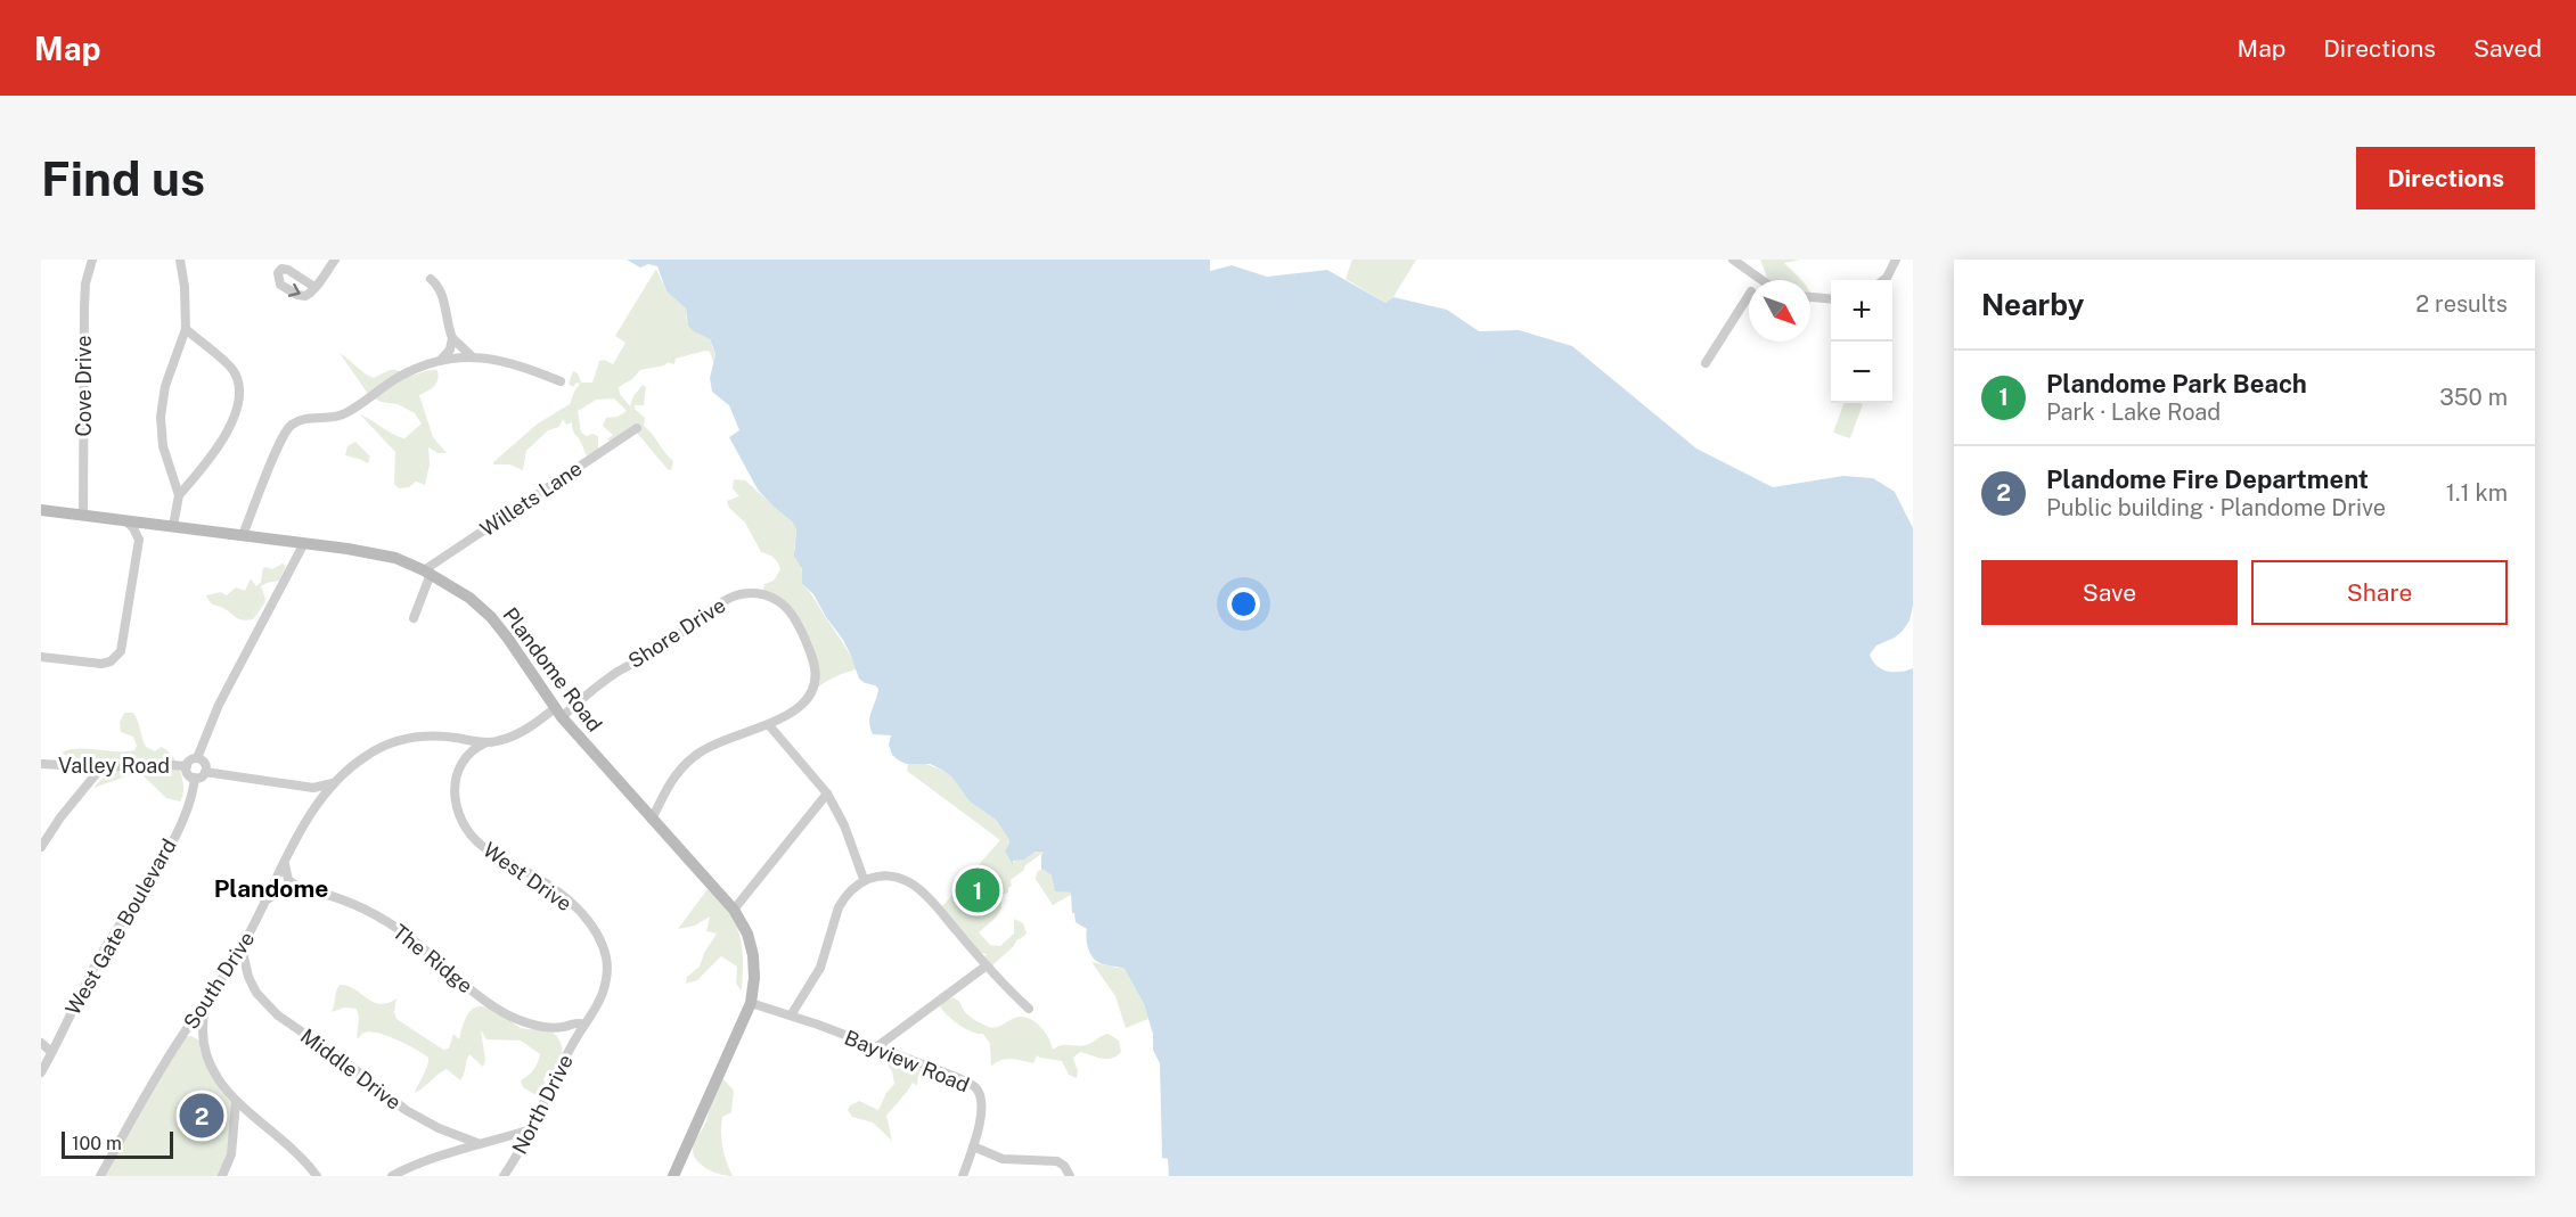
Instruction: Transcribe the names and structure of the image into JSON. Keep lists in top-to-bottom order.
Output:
{
  "streets": {
    "main road": ["Plandome Road"],
    "street": [
      "Cove Drive",
      "Willets Lane",
      "Shore Drive",
      "Valley Road",
      "West Drive",
      "West Gate Boulevard",
      "The Ridge",
      "South Drive",
      "Bayview Road",
      "Middle Drive",
      "North Drive"
    ]
  },
  "crossings": [
    ["Cove Drive", "Plandome Road"],
    ["Willets Lane", "Plandome Road"],
    ["Shore Drive", "Plandome Road"],
    ["Shore Drive", "South Drive"],
    ["Plandome Road", "South Drive"],
    ["Plandome Road", "Bayview Road"],
    ["Valley Road", "West Gate Boulevard"],
    ["West Drive", "The Ridge"],
    ["West Drive", "North Drive"],
    ["The Ridge", "North Drive"],
    ["South Drive", "Middle Drive"]
  ],
  "districts": ["Plandome"],
  "scale_bar": "100 m",
  "north": "bottom right",
  "page": {
    "header": "Map",
    "nav": ["Map", "Directions", "Saved"],
    "buttons": [
      "Directions",
      ["Save", "Share"]
    ],
    "title": "Find us",
    "heading": ["Nearby", "2 results"],
    "map_buttons": ["+", "−"],
    "list": [
      {
        "mark": "1",
        "name": "Plandome Park Beach",
        "note": "Park · Lake Road",
        "value": "350 m"
      },
      {
        "mark": "2",
        "name": "Plandome Fire Department",
        "note": "Public building · Plandome Drive",
        "value": "1.1 km"
      }
    ],
    "pins": ["1", "2"],
    "scale": "100 m"
  }
}
